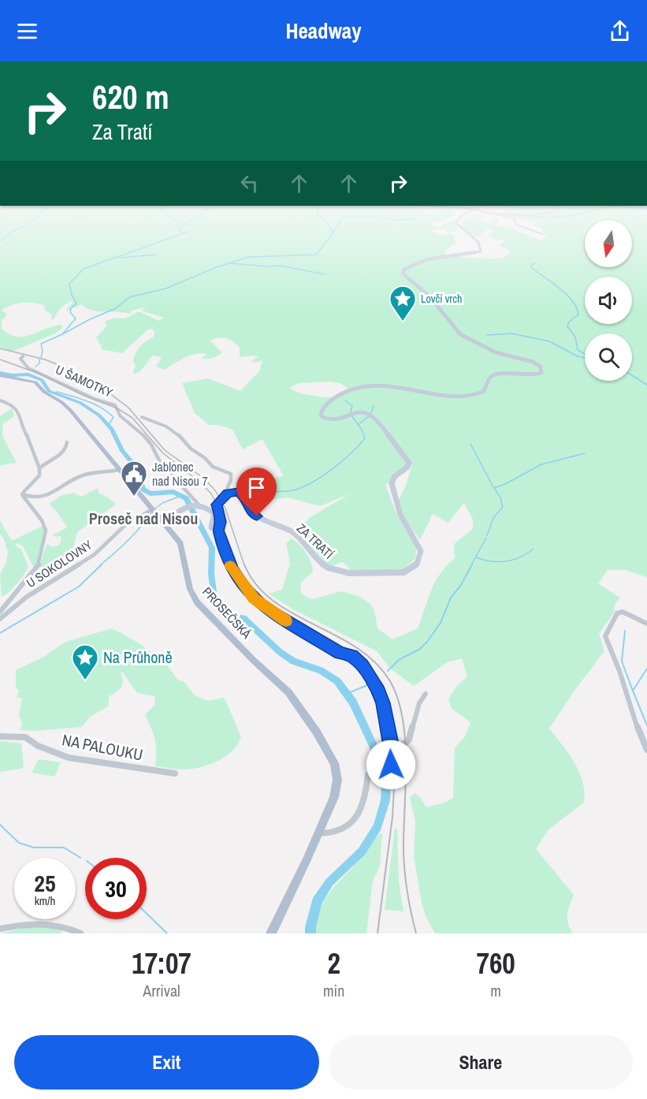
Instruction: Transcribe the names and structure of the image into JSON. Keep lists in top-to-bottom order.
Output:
{
  "streets": {
    "main road": ["PROSEČSKÁ"],
    "street": [
      "U ŠAMOTKY",
      "ZA TRATÍ",
      "U SOKOLOVNY",
      "NA PALOUKU"
    ]
  },
  "crossings": [
    ["U ŠAMOTKY", "ZA TRATÍ"],
    ["U ŠAMOTKY", "PROSEČSKÁ"],
    ["U SOKOLOVNY", "PROSEČSKÁ"]
  ],
  "districts": ["Proseč nad Nisou"],
  "places": {
    "place": ["Lovčí vrch", "Na Průhoně"],
    "public building": ["Jablonec nad Nisou 7"]
  },
  "north": "bottom",
  "page": {
    "header": "Headway",
    "turn": ["620 m", "Za Tratí"],
    "speed": "25 km/h",
    "limit": "30",
    "eta": [
      "17:07",
      "Arrival",
      "2",
      "min",
      "760",
      "m"
    ],
    "buttons": ["Exit", "Share"]
  }
}
